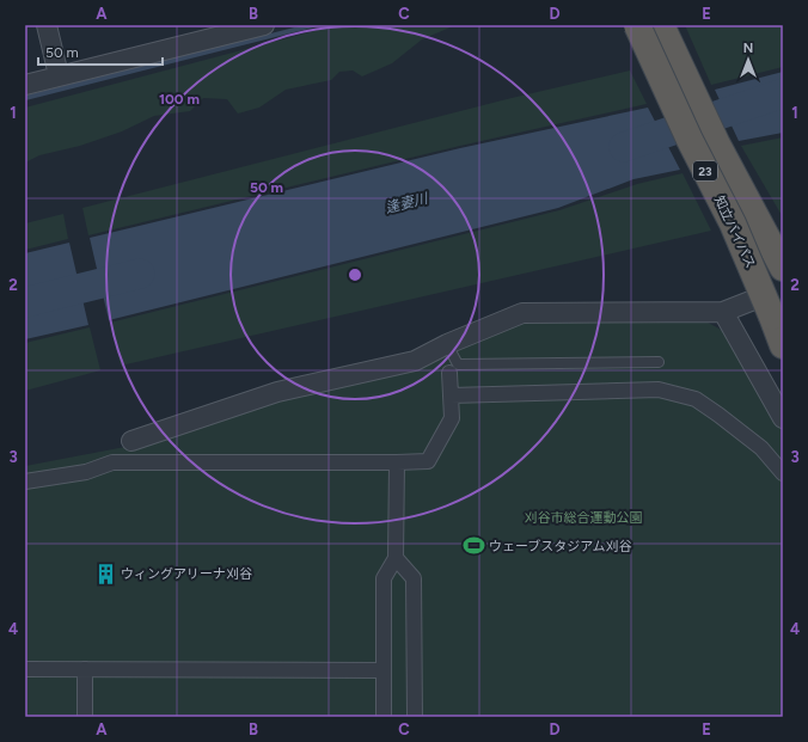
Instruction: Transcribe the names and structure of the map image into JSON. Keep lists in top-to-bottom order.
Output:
{
  "streets": {
    "highway": ["23", "知立バイパス"]
  },
  "crossings": [
    ["23", "知立バイパス"]
  ],
  "water": ["逢妻川"],
  "parks": ["刈谷市総合運動公園"],
  "places": {
    "sports": ["ウェーブスタジアム刈谷"],
    "building": ["ウィングアリーナ刈谷"]
  },
  "scale_bar": "50 m",
  "north": "top",
  "grid": {
    "columns": [
      "A",
      "B",
      "C",
      "D",
      "E"
    ],
    "rows": [
      "1",
      "2",
      "3",
      "4"
    ]
  },
  "rings": ["100 m", "50 m"]
}
